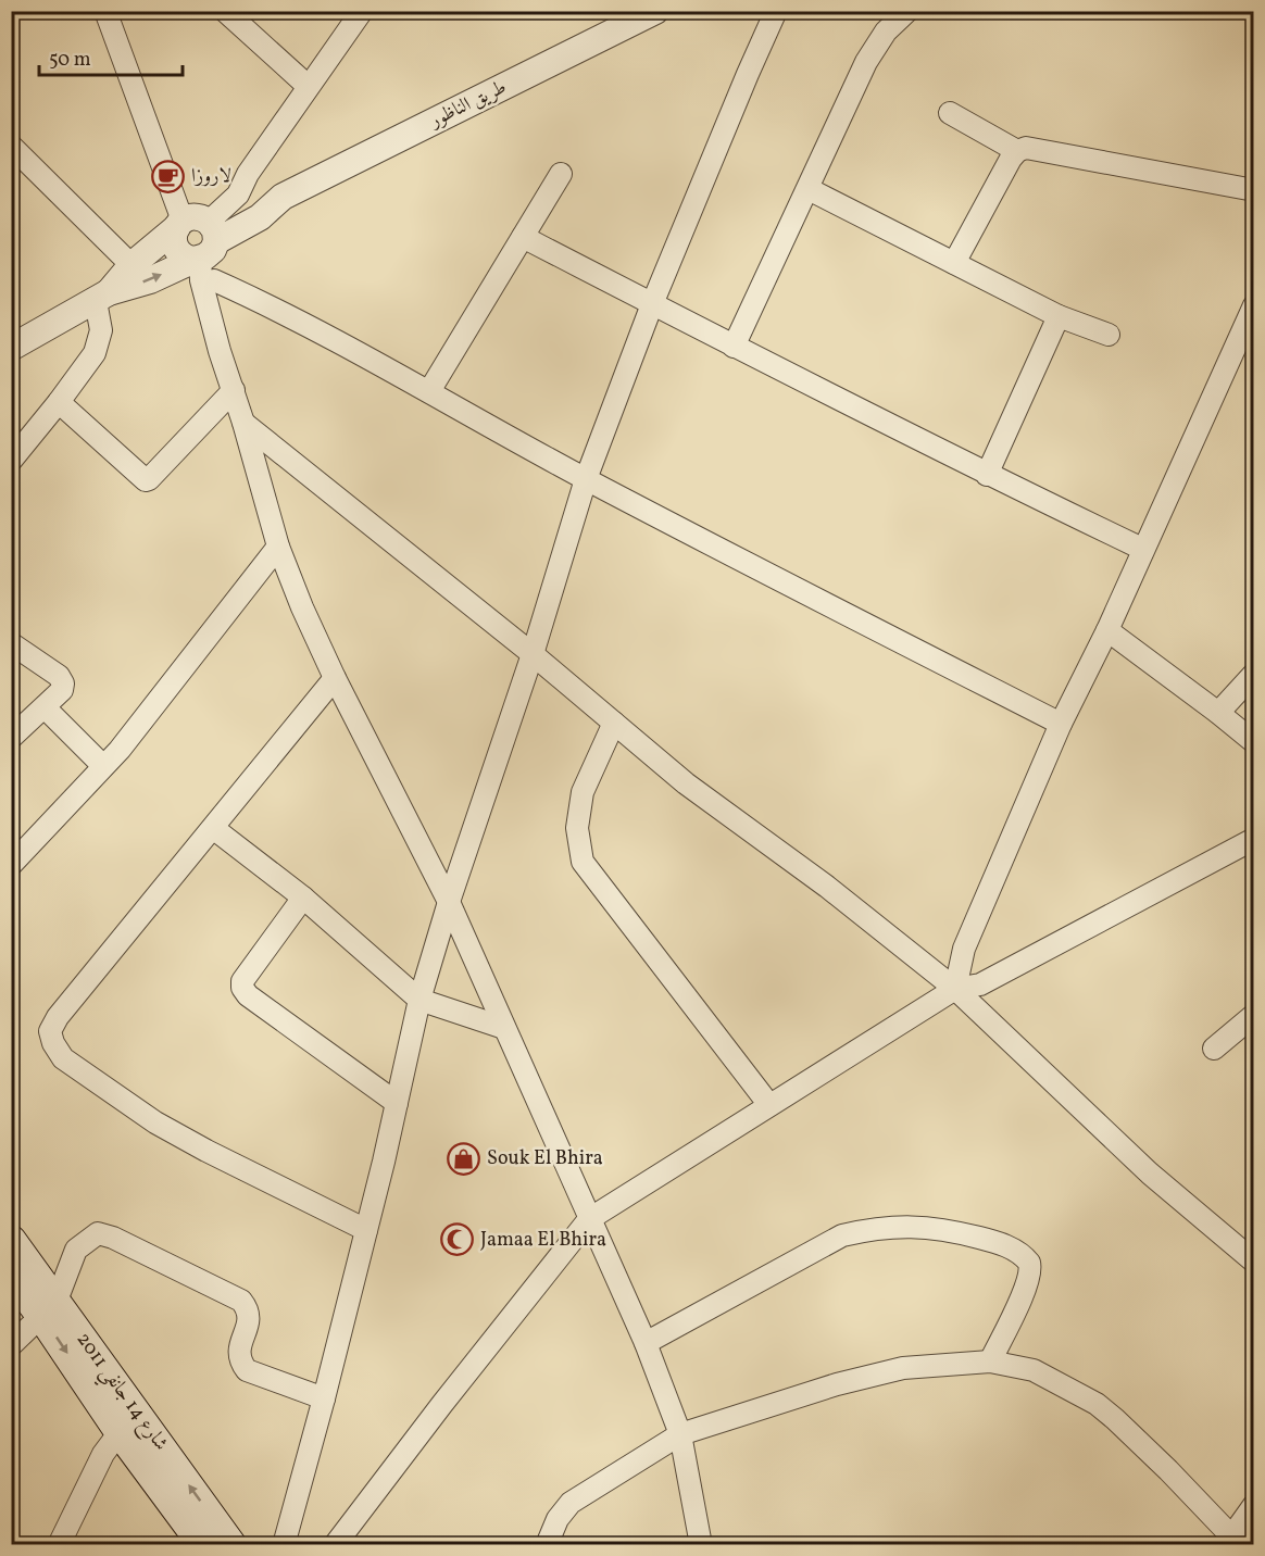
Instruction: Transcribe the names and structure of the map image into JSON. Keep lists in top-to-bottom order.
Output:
{
  "streets": {
    "main road": ["شارع 14 جانفي 2011"],
    "street": ["طريق الناظور"]
  },
  "places": {
    "cafe": ["لاروزا"],
    "shop": ["Souk El Bhira"],
    "mosque": ["Jamaa El Bhira"]
  },
  "scale_bar": "50 m"
}
